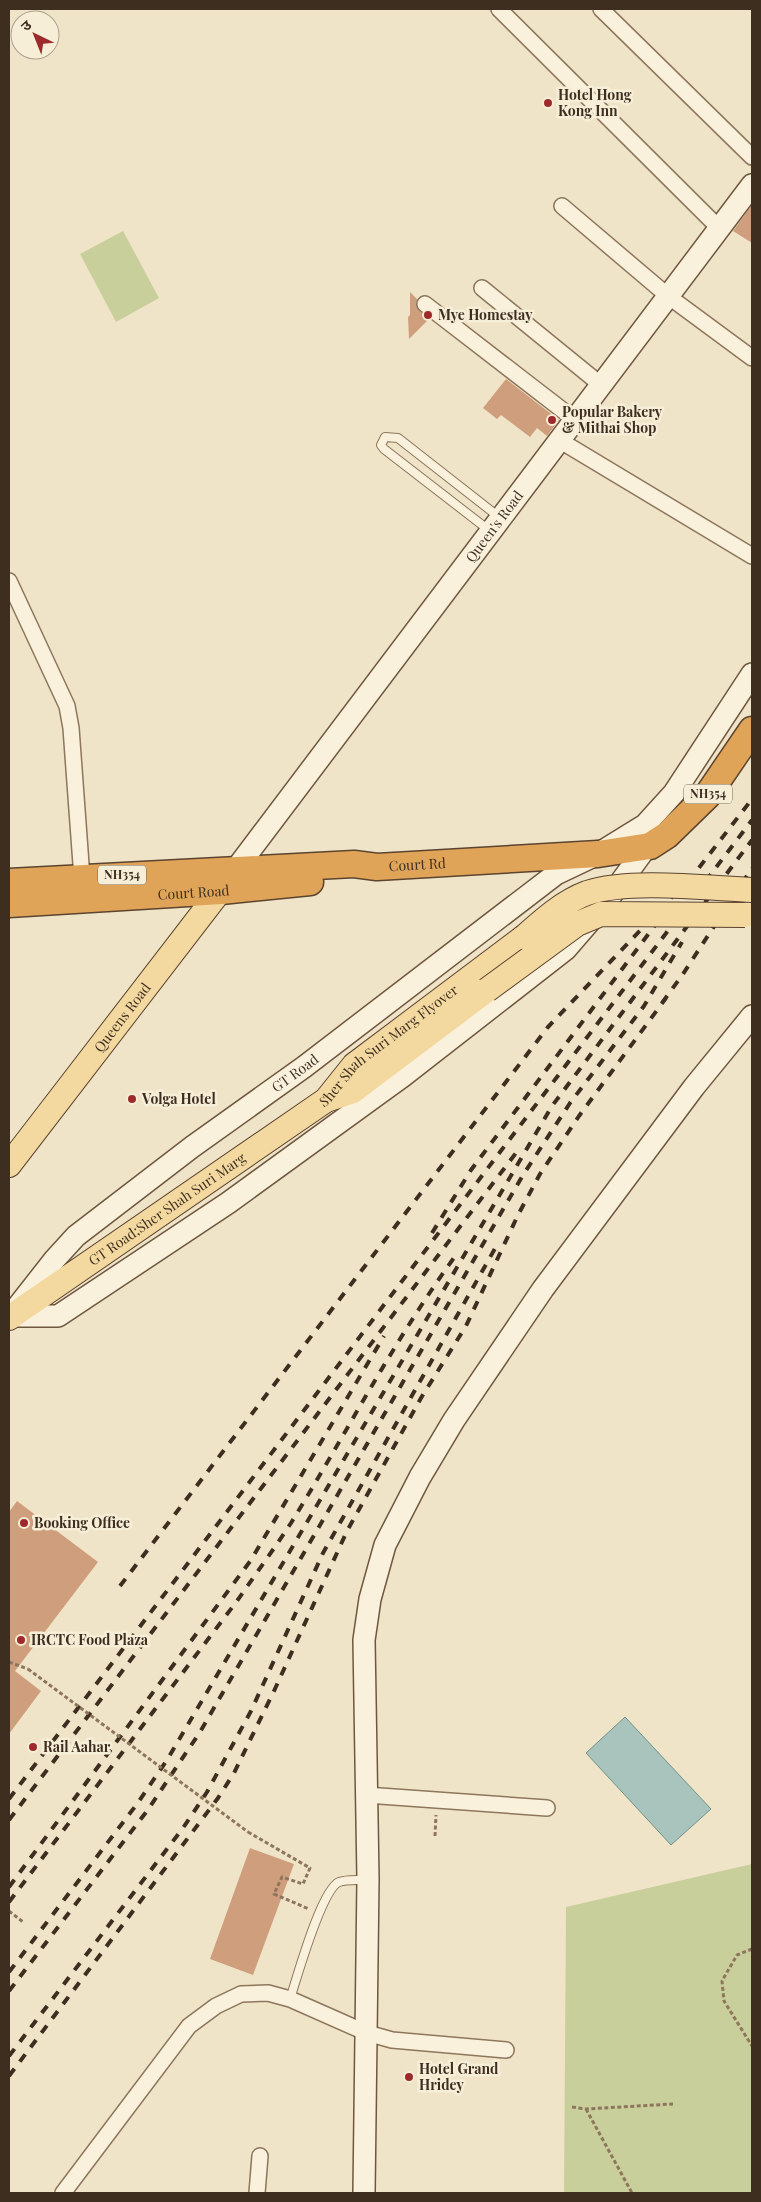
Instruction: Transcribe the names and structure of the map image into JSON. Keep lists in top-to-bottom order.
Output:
{
  "streets": {
    "highway": ["NH354", "Court Rd", "Court Road"],
    "main road": [
      "Queen's Road",
      "Queens Road",
      "Sher Shah Suri Marg Flyover",
      "GT Road",
      "GT Road;Sher Shah Suri Marg"
    ]
  },
  "crossings": [
    ["Queen's Road", "Court Rd"],
    ["Queen's Road", "Court Road"],
    ["Queen's Road", "Queens Road"],
    ["NH354", "Court Rd"],
    ["NH354", "GT Road"],
    ["Court Rd", "Court Road"],
    ["Court Rd", "Queens Road"],
    ["Court Rd", "GT Road"],
    ["Court Road", "Queens Road"],
    ["Sher Shah Suri Marg Flyover", "GT Road;Sher Shah Suri Marg"],
    ["GT Road", "GT Road;Sher Shah Suri Marg"]
  ],
  "places": [
    "Hotel Hong Kong Inn",
    "Mye Homestay",
    "Popular Bakery & Mithai Shop",
    "Volga Hotel",
    "Booking Office",
    "IRCTC Food Plaza",
    "Rail Aahar",
    "Hotel Grand Hridey"
  ],
  "north": "top left"
}
